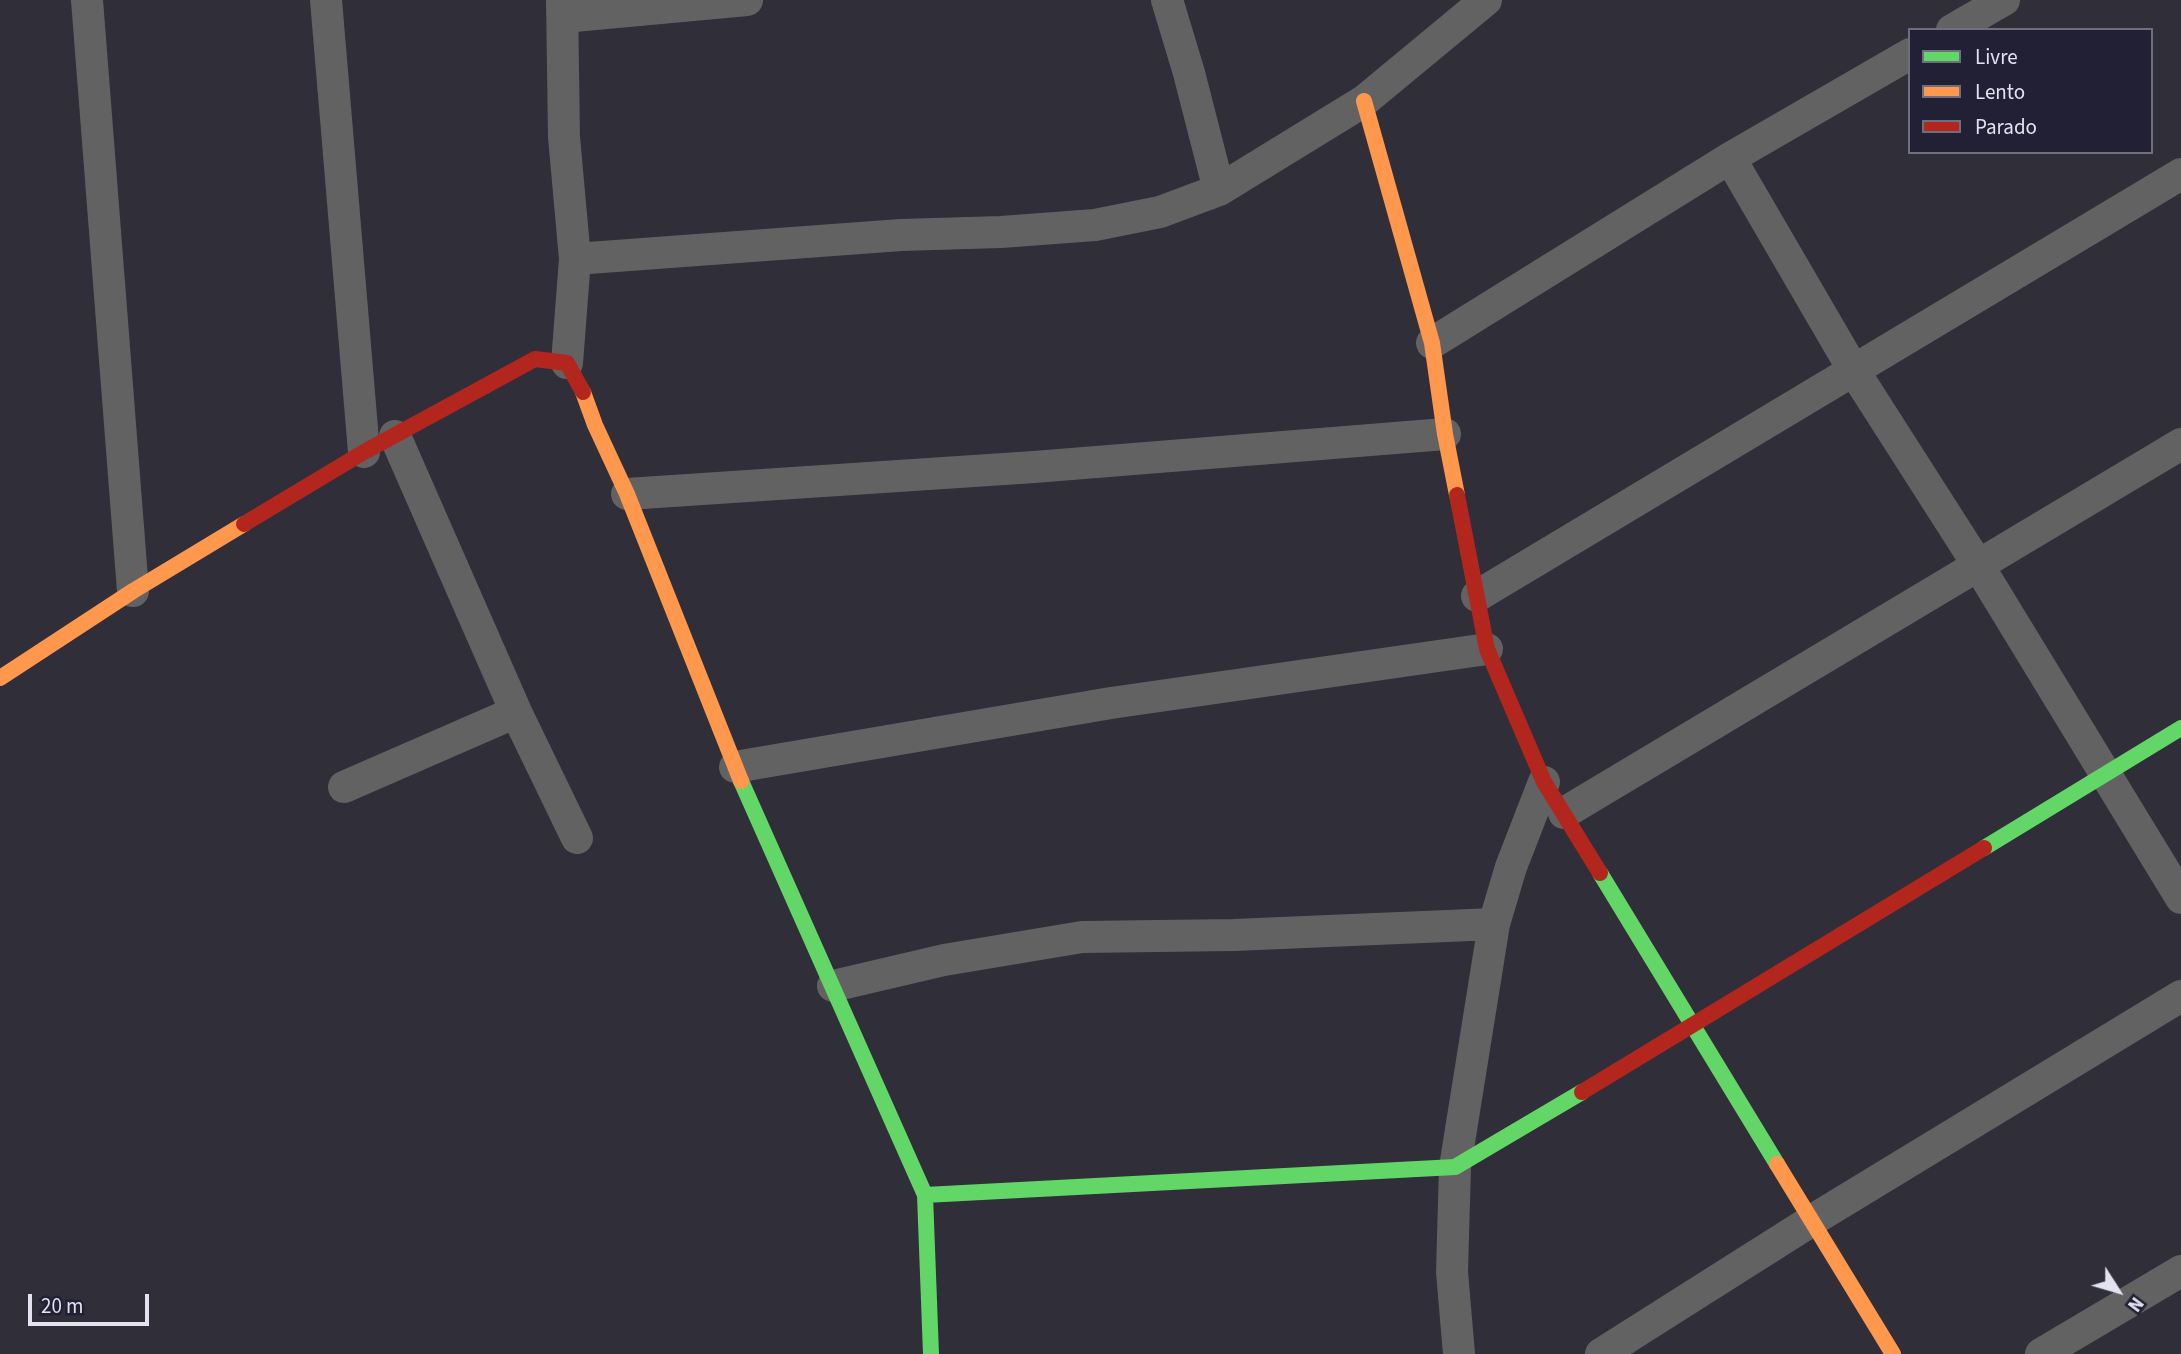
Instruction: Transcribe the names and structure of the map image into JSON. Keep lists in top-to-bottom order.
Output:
{
  "legend": ["Livre", "Lento", "Parado"],
  "scale_bar": "20 m",
  "north": "bottom right"
}
